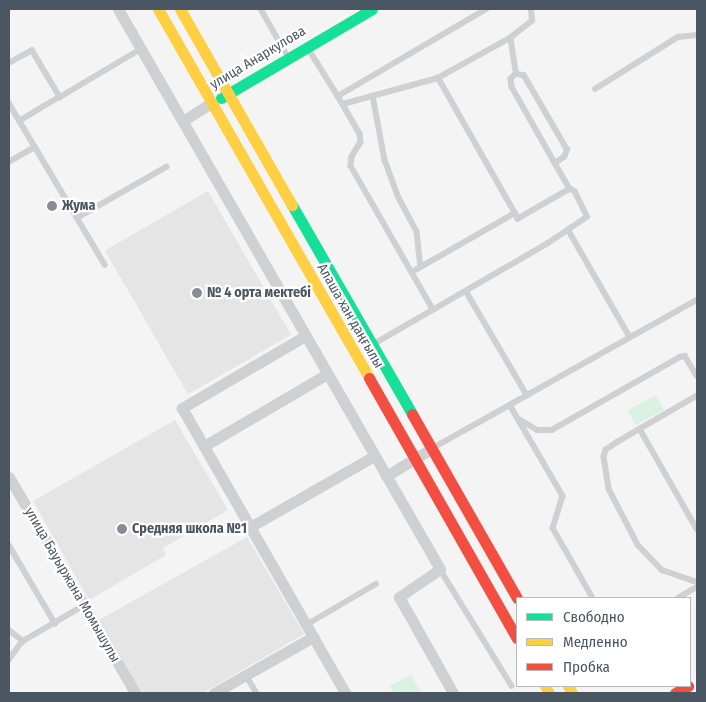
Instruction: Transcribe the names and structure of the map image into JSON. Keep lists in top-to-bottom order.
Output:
{
  "streets": {
    "main road": ["улица Анаркулова", "Алаша хан даңғылы"],
    "street": ["улица Бауыржана Момышулы"]
  },
  "crossings": [
    ["улица Анаркулова", "Алаша хан даңғылы"]
  ],
  "places": ["Жума", "№ 4 орта мектебі", "Средняя школа №1"],
  "legend": ["Свободно", "Медленно", "Пробка"]
}
